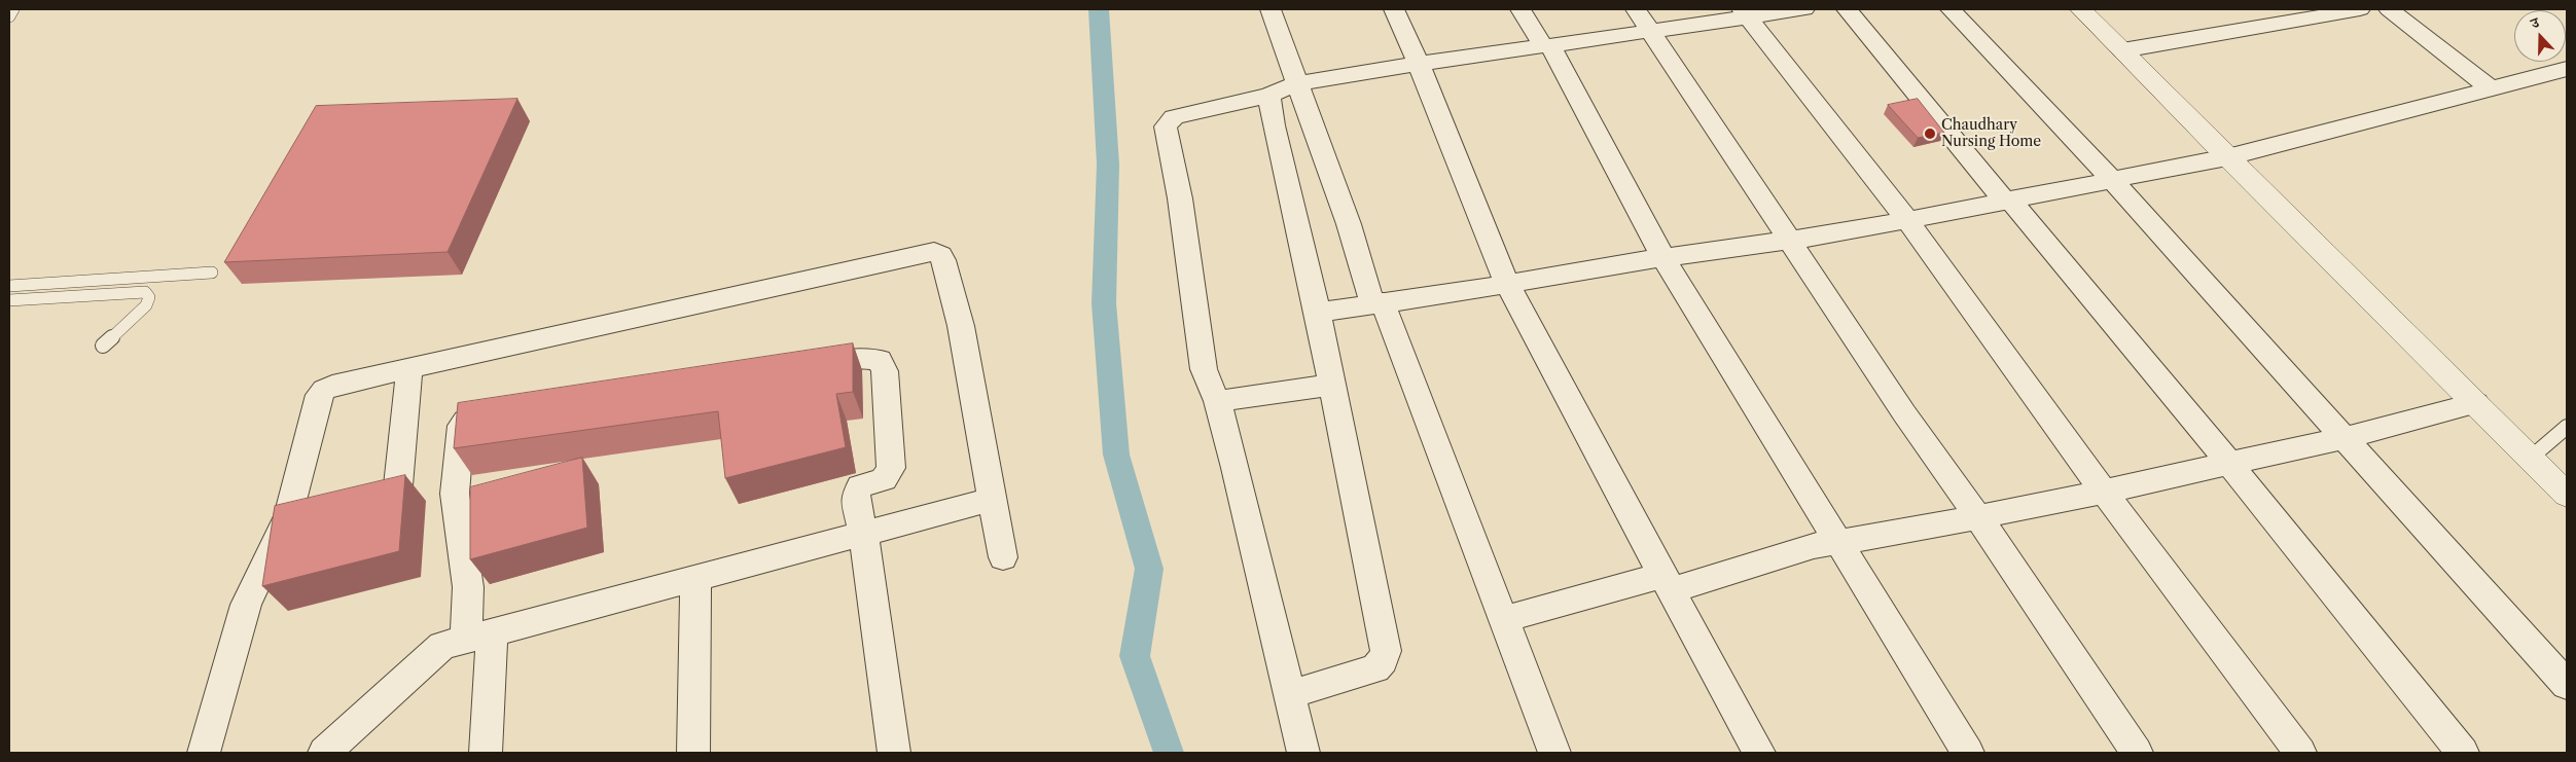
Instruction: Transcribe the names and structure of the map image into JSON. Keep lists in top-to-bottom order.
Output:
{
  "places": ["Chaudhary Nursing Home"],
  "north": "top"
}
